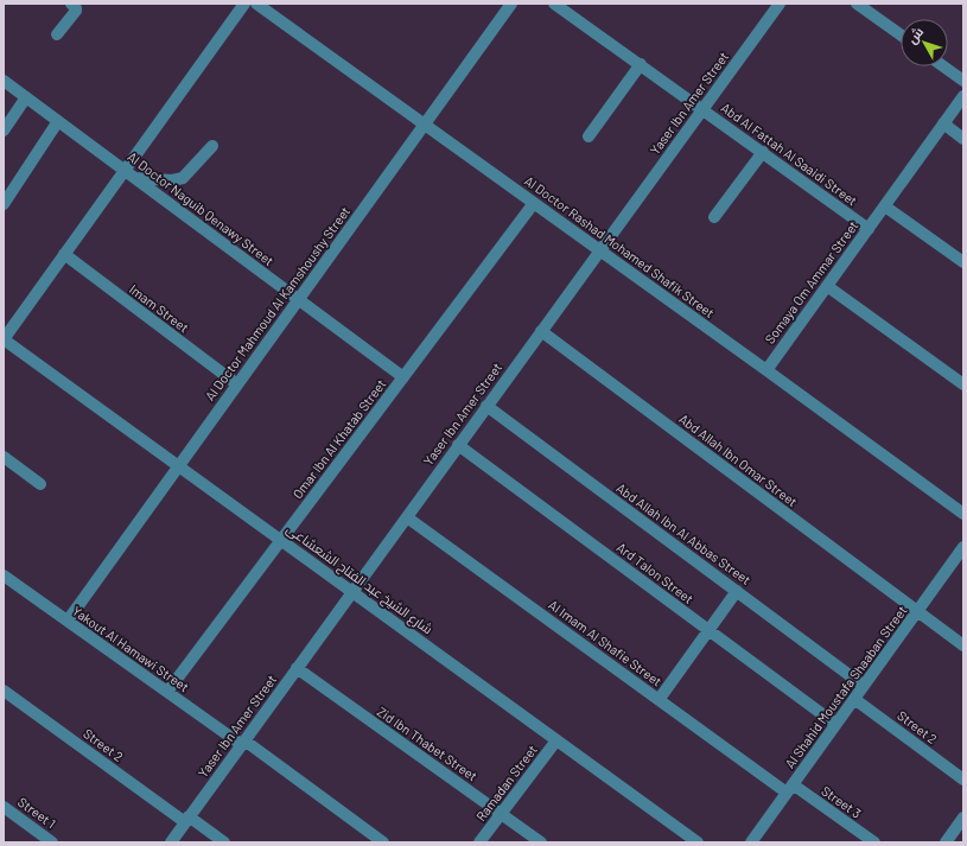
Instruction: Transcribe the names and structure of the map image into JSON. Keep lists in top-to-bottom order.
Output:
{
  "streets": {
    "street": [
      "Yaser Ibn Amer Street",
      "Abd Al Fattah Al Saaidi Street",
      "Al Doctor Naguib Qenawy Street",
      "Al Doctor Rashad Mohamed Shafik Street",
      "Somaya Om Ammar Street",
      "Al Doctor Mahmoud Al Kamshoushy Street",
      "Imam Street",
      "Omar Ibn Al Khatab Street",
      "Abd Allah Ibn Omar Street",
      "Abd Allah Ibn Al Abbas Street",
      "Ard Talon Street",
      "شارع الشيخ عبد الفتاح الشعشاعى",
      "Al Imam Al Shafie Street",
      "Yakout Al Hamawi Street",
      "Al Shahid Moustafa Shaaban Street",
      "Street 2",
      "Zid Ibn Thabet Street",
      "Ramadan Street",
      "Street 3",
      "Street 1"
    ]
  },
  "crossings": [
    ["Yaser Ibn Amer Street", "Abd Al Fattah Al Saaidi Street"],
    ["Yaser Ibn Amer Street", "Al Doctor Rashad Mohamed Shafik Street"],
    ["Yaser Ibn Amer Street", "Abd Allah Ibn Omar Street"],
    ["Yaser Ibn Amer Street", "Abd Allah Ibn Al Abbas Street"],
    ["Yaser Ibn Amer Street", "Ard Talon Street"],
    ["Yaser Ibn Amer Street", "شارع الشيخ عبد الفتاح الشعشاعى"],
    ["Yaser Ibn Amer Street", "Al Imam Al Shafie Street"],
    ["Yaser Ibn Amer Street", "Yakout Al Hamawi Street"],
    ["Yaser Ibn Amer Street", "Street 2"],
    ["Yaser Ibn Amer Street", "Zid Ibn Thabet Street"],
    ["Abd Al Fattah Al Saaidi Street", "Somaya Om Ammar Street"],
    ["Al Doctor Naguib Qenawy Street", "Al Doctor Mahmoud Al Kamshoushy Street"],
    ["Al Doctor Naguib Qenawy Street", "Omar Ibn Al Khatab Street"],
    ["Al Doctor Rashad Mohamed Shafik Street", "Somaya Om Ammar Street"],
    ["Al Doctor Rashad Mohamed Shafik Street", "Al Doctor Mahmoud Al Kamshoushy Street"],
    ["Al Doctor Rashad Mohamed Shafik Street", "Omar Ibn Al Khatab Street"],
    ["Al Doctor Mahmoud Al Kamshoushy Street", "Imam Street"],
    ["Al Doctor Mahmoud Al Kamshoushy Street", "شارع الشيخ عبد الفتاح الشعشاعى"],
    ["Al Doctor Mahmoud Al Kamshoushy Street", "Yakout Al Hamawi Street"],
    ["Omar Ibn Al Khatab Street", "شارع الشيخ عبد الفتاح الشعشاعى"],
    ["Omar Ibn Al Khatab Street", "Yakout Al Hamawi Street"],
    ["Abd Allah Ibn Omar Street", "Al Shahid Moustafa Shaaban Street"],
    ["Abd Allah Ibn Al Abbas Street", "Al Shahid Moustafa Shaaban Street"],
    ["Ard Talon Street", "Al Shahid Moustafa Shaaban Street"],
    ["شارع الشيخ عبد الفتاح الشعشاعى", "Ramadan Street"],
    ["Al Imam Al Shafie Street", "Al Shahid Moustafa Shaaban Street"],
    ["Al Imam Al Shafie Street", "Street 3"],
    ["Al Shahid Moustafa Shaaban Street", "Street 2"],
    ["Al Shahid Moustafa Shaaban Street", "Street 3"],
    ["Zid Ibn Thabet Street", "Ramadan Street"]
  ],
  "north": "top left"
}
